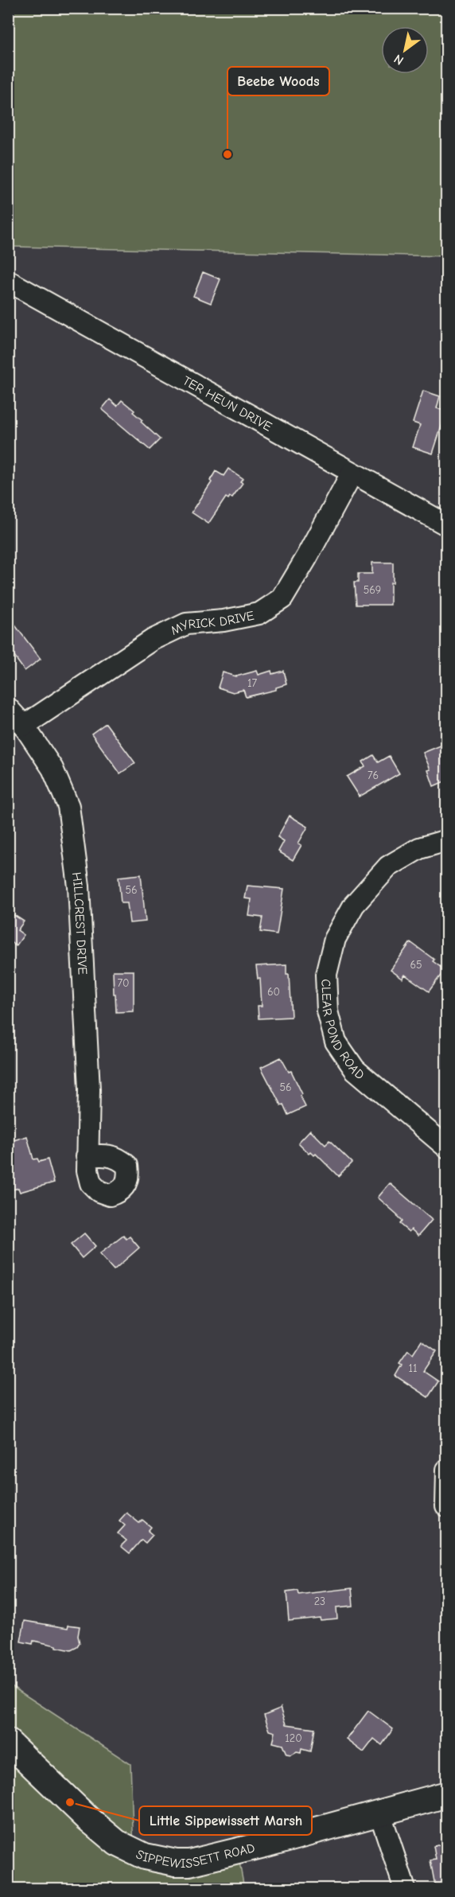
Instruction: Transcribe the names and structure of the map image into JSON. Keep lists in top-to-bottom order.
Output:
{
  "streets": {
    "main road": ["SIPPEWISSETT ROAD"],
    "street": [
      "TER HEUN DRIVE",
      "MYRICK DRIVE",
      "HILLCREST DRIVE",
      "CLEAR POND ROAD"
    ]
  },
  "crossings": [
    ["TER HEUN DRIVE", "MYRICK DRIVE"],
    ["MYRICK DRIVE", "HILLCREST DRIVE"]
  ],
  "places": ["Beebe Woods", "Little Sippewissett Marsh"],
  "house_numbers": [
    "569",
    "17",
    "76",
    "56",
    "65",
    "70",
    "60",
    "56",
    "11",
    "23",
    "120"
  ],
  "north": "bottom left"
}
